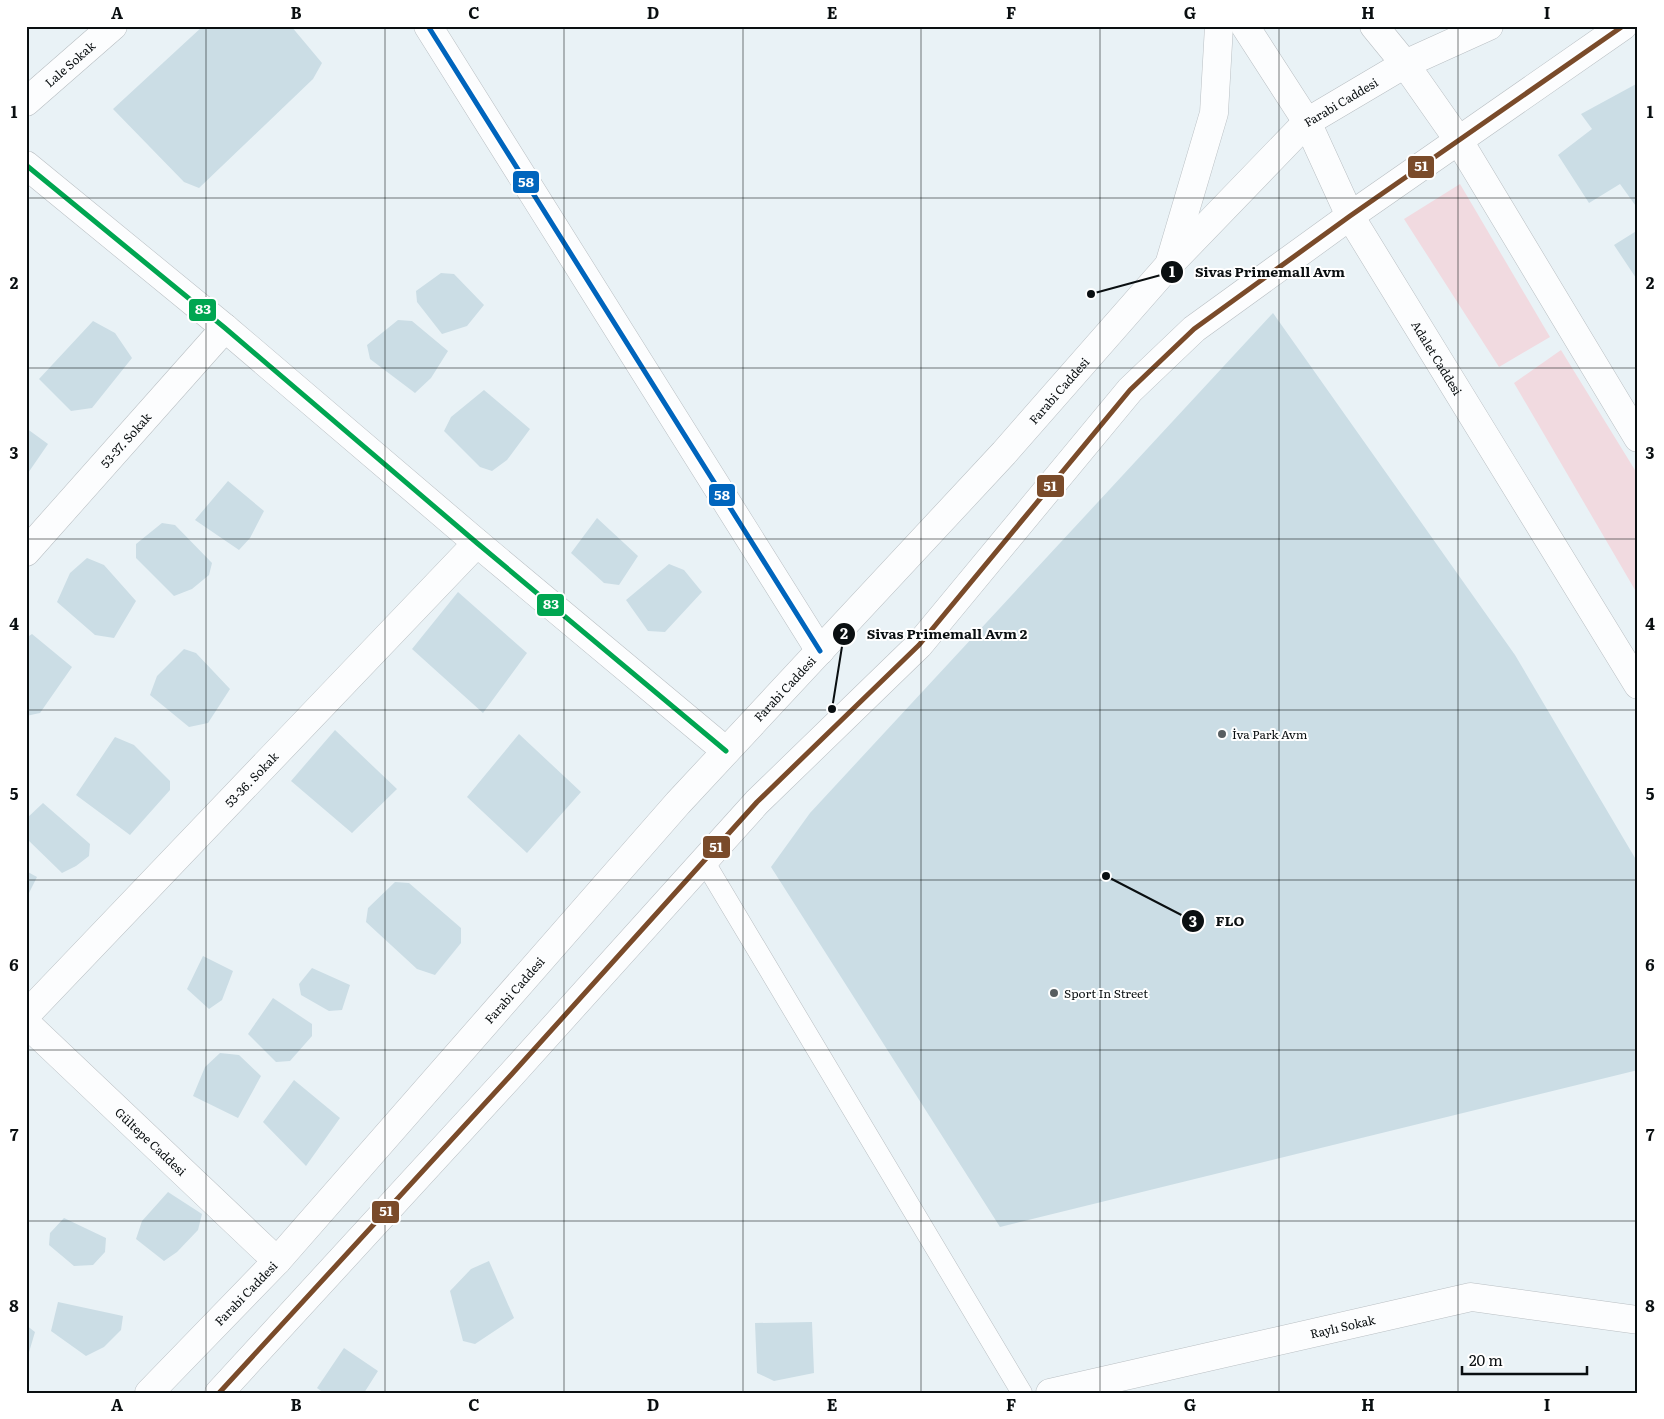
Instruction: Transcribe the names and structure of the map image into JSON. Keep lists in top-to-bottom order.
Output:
{
  "streets": {
    "street": [
      "Lale Sokak",
      "Farabi Caddesi",
      "Adalet Caddesi",
      "53-37. Sokak",
      "53-36. Sokak",
      "Gültepe Caddesi",
      "Raylı Sokak"
    ]
  },
  "crossings": [
    ["Farabi Caddesi", "Adalet Caddesi"],
    ["Farabi Caddesi", "Gültepe Caddesi"]
  ],
  "places": [
    "Sivas Primemall Avm",
    "Sivas Primemall Avm 2",
    "İva Park Avm",
    "FLO",
    "Sport In Street"
  ],
  "lines": ["transit line 51", "transit line 58", "transit line 83"],
  "scale_bar": "20 m",
  "grid": {
    "columns": [
      "A",
      "B",
      "C",
      "D",
      "E",
      "F",
      "G",
      "H",
      "I"
    ],
    "rows": [
      "1",
      "2",
      "3",
      "4",
      "5",
      "6",
      "7",
      "8"
    ]
  }
}
